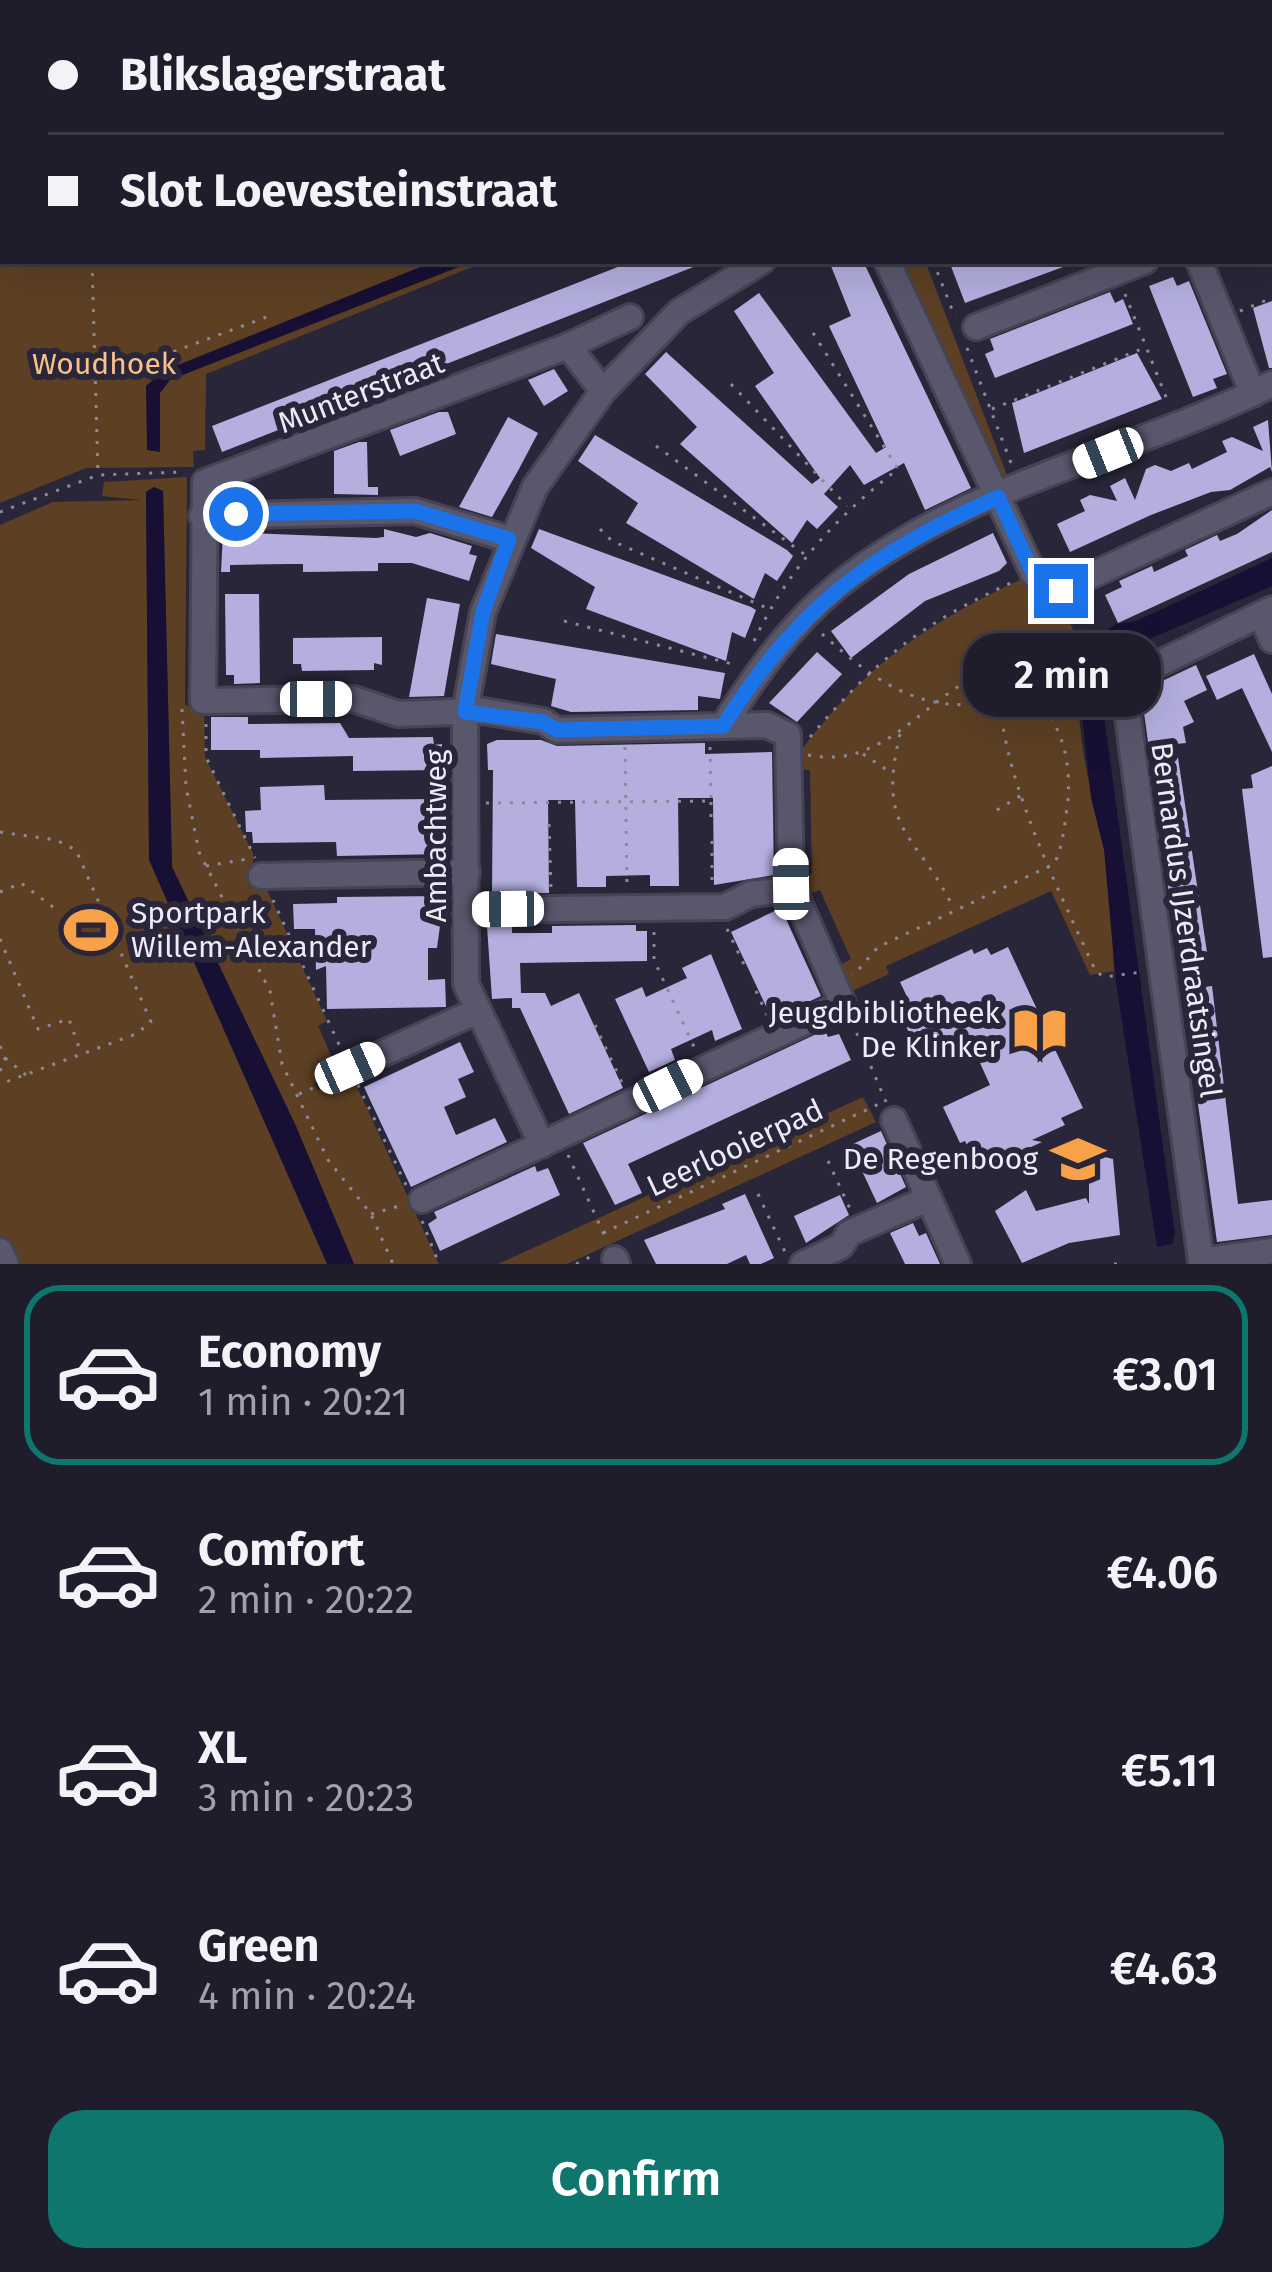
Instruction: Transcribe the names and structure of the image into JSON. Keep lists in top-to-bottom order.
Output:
{
  "streets": {
    "street": ["Munterstraat", "Ambachtweg", "Bernardus IJzerdraatsingel"],
    "path": ["Leerlooierpad"]
  },
  "parks": ["Woudhoek"],
  "places": {
    "sports": ["Sportpark Willem-Alexander"],
    "library": ["Jeugdbibliotheek De Klinker"],
    "school or university": ["De Regenboog"]
  },
  "page": {
    "banner": ["Blikslagerstraat", "Slot Loevesteinstraat"],
    "bubble": "2 min",
    "list": [
      {
        "name": "Economy",
        "note": "1 min · 20:21",
        "value": "€3.01"
      },
      {
        "name": "Comfort",
        "note": "2 min · 20:22",
        "value": "€4.06"
      },
      {
        "name": "XL",
        "note": "3 min · 20:23",
        "value": "€5.11"
      },
      {
        "name": "Green",
        "note": "4 min · 20:24",
        "value": "€4.63"
      }
    ],
    "buttons": "Confirm"
  }
}
